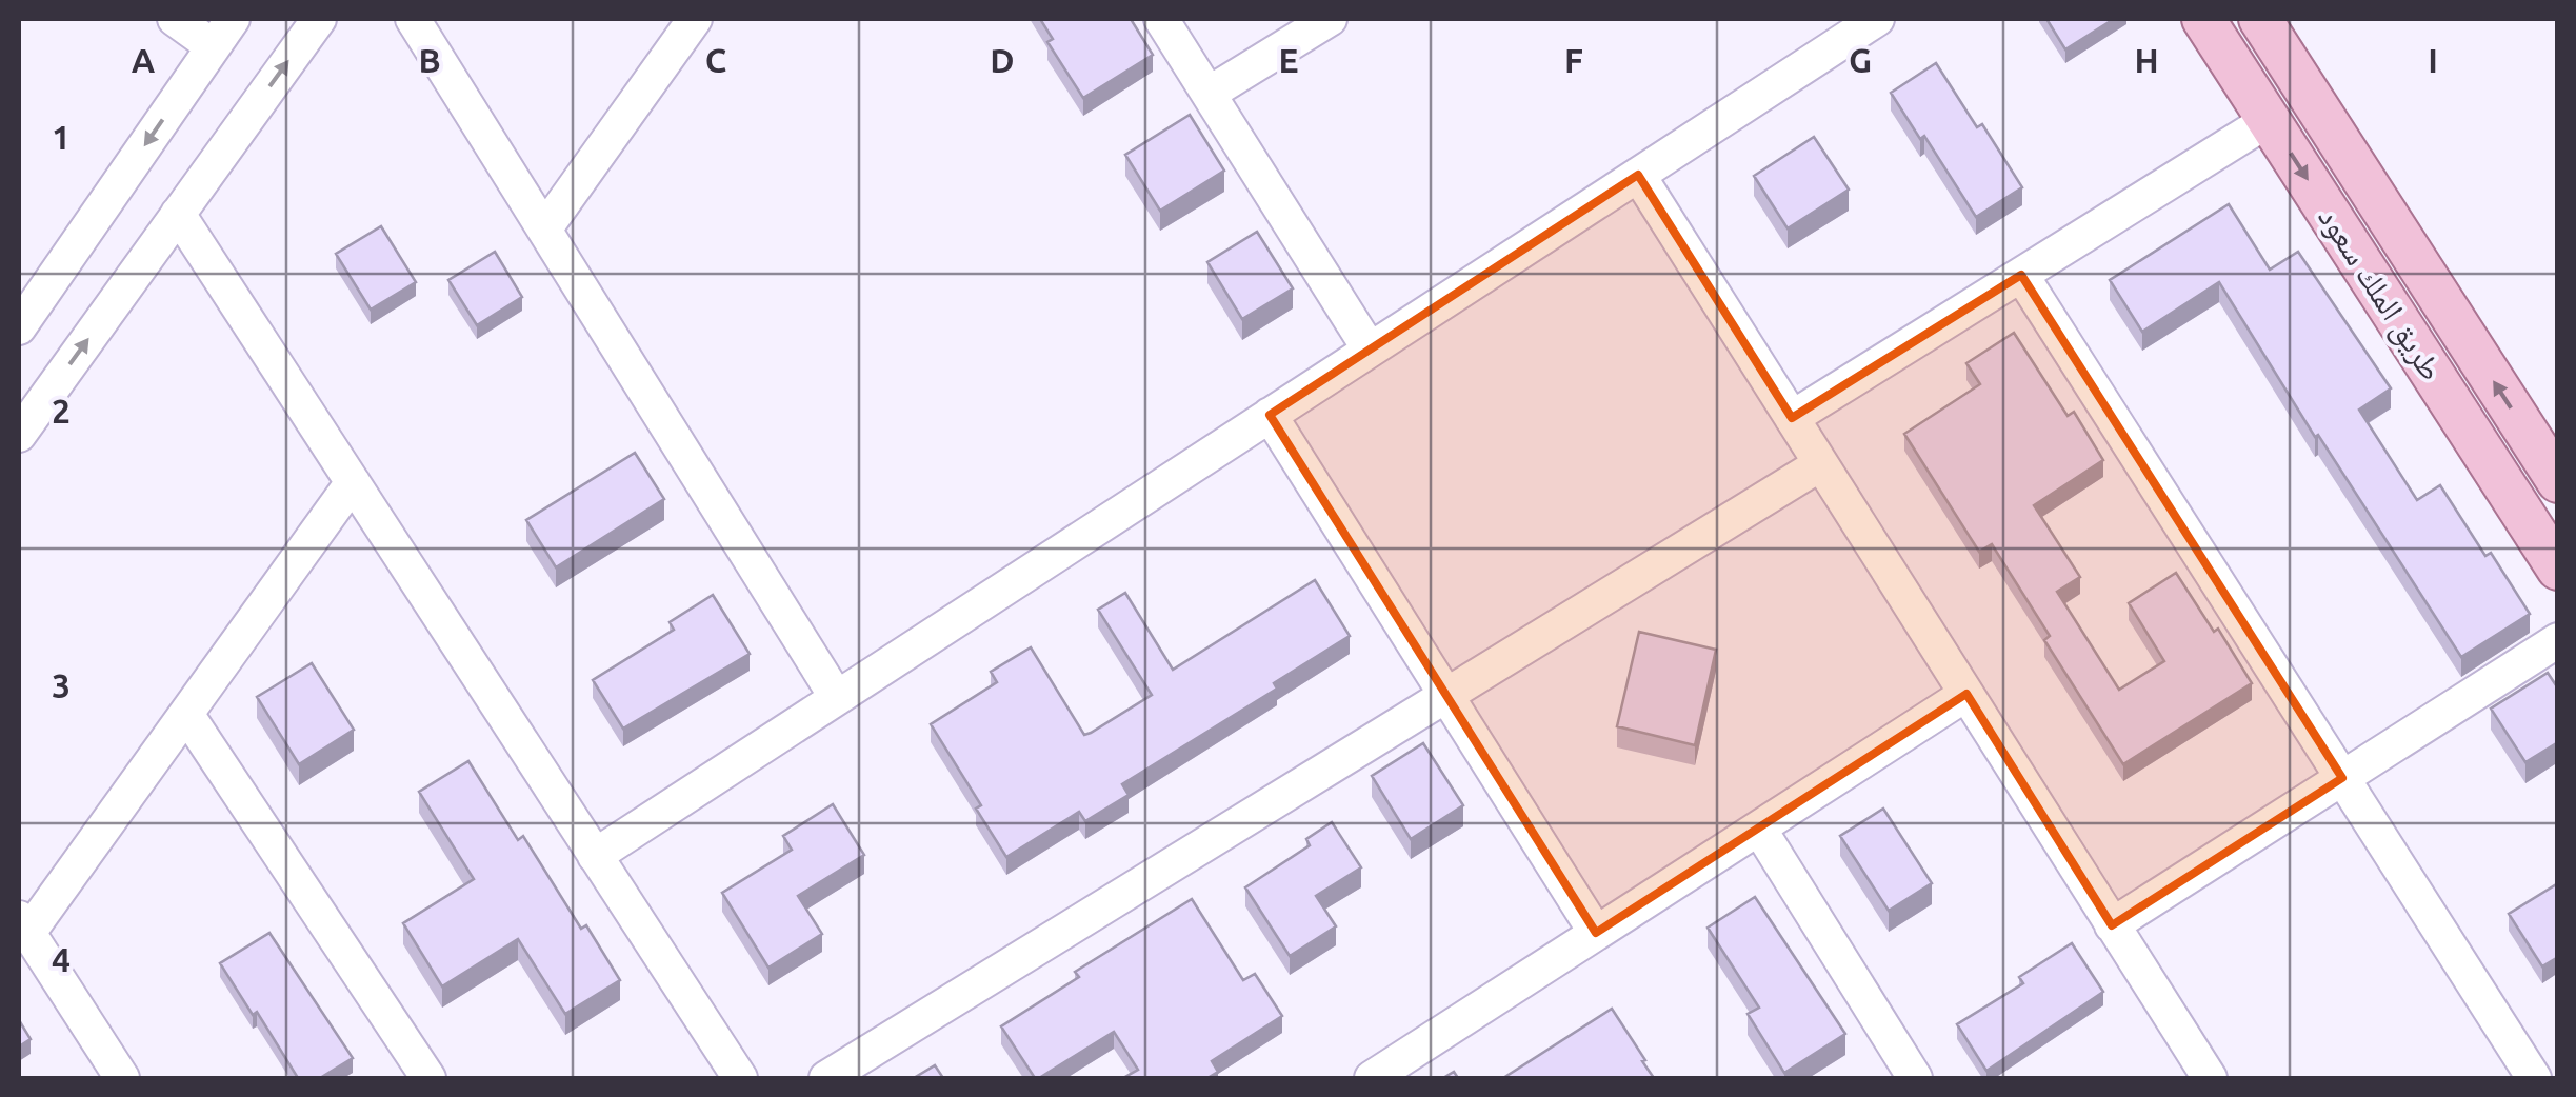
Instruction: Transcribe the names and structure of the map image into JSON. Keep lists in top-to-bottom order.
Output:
{
  "streets": {
    "main road": ["طريق الملك سعود"]
  },
  "grid": {
    "columns": [
      "A",
      "B",
      "C",
      "D",
      "E",
      "F",
      "G",
      "H",
      "I"
    ],
    "rows": [
      "1",
      "2",
      "3",
      "4"
    ]
  }
}
